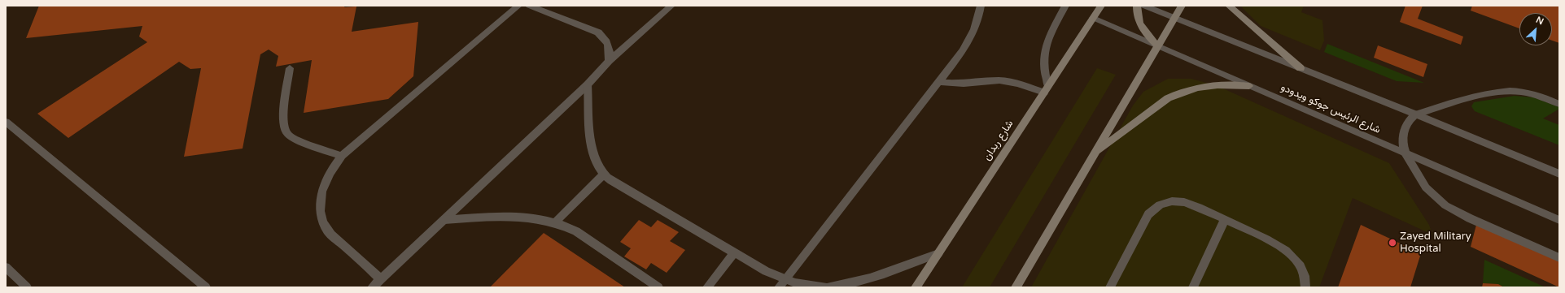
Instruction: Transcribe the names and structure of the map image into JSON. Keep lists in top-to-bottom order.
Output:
{
  "streets": {
    "main road": ["شارع ربدان"],
    "street": ["شارع الرئيس جوكو ويدودو"]
  },
  "crossings": [
    ["شارع الرئيس جوكو ويدودو", "شارع ربدان"]
  ],
  "places": ["Zayed Military Hospital"],
  "north": "top right"
}
